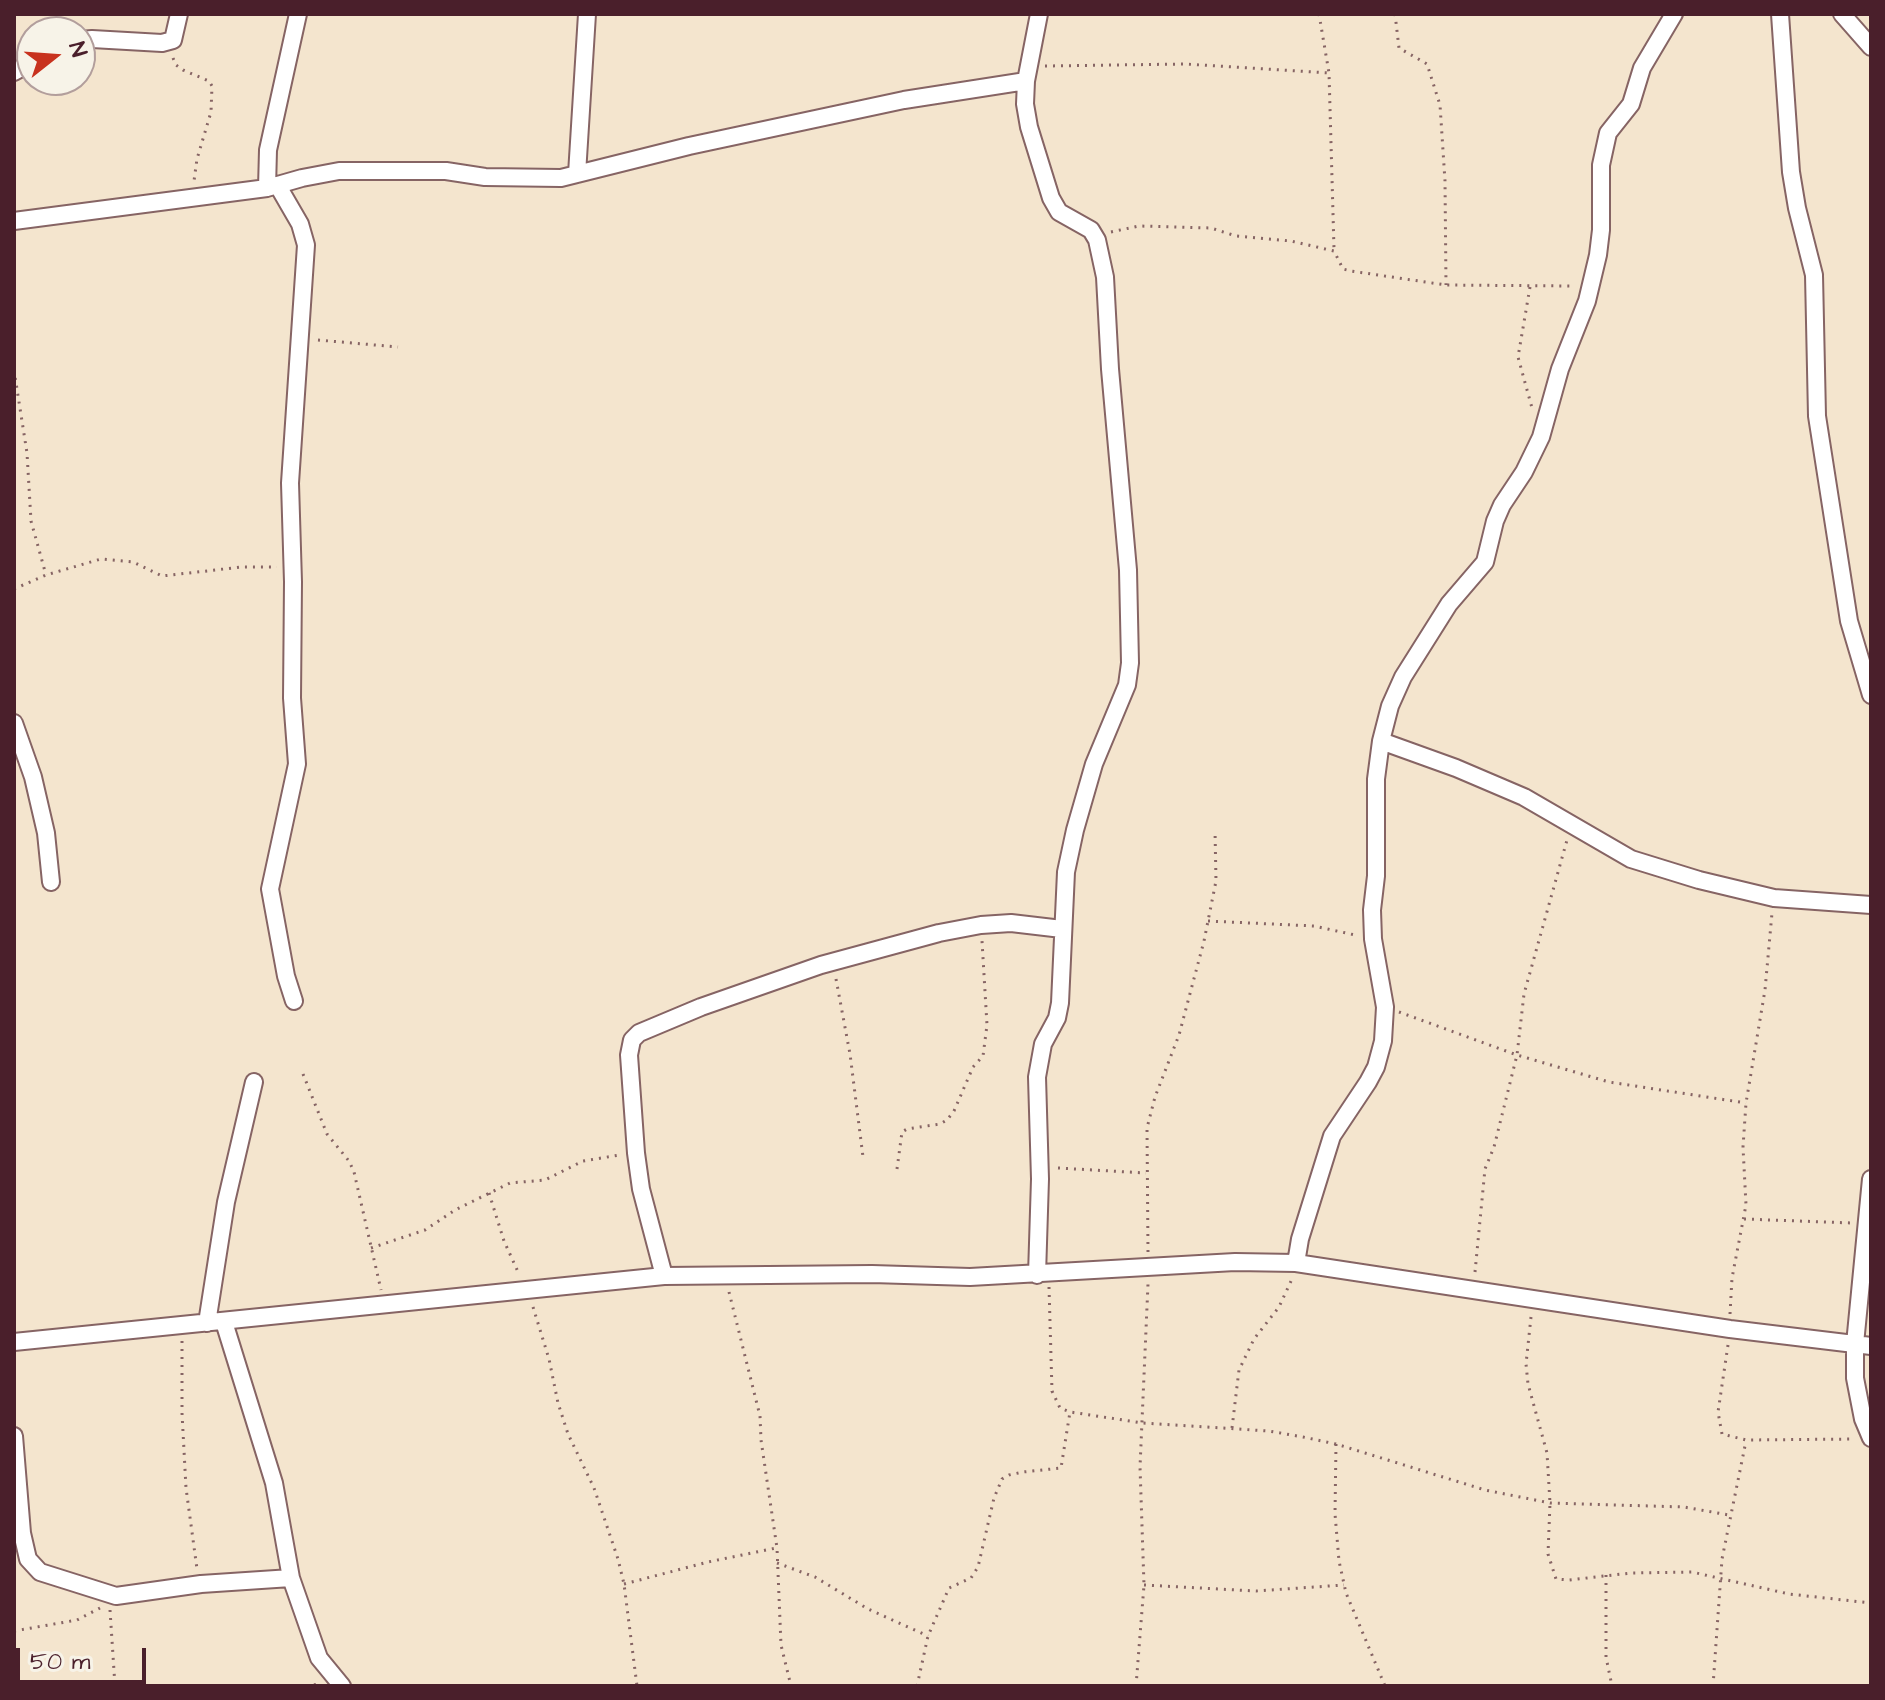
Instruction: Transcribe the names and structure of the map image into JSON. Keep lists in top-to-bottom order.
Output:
{
  "scale_bar": "50 m",
  "north": "right"
}
